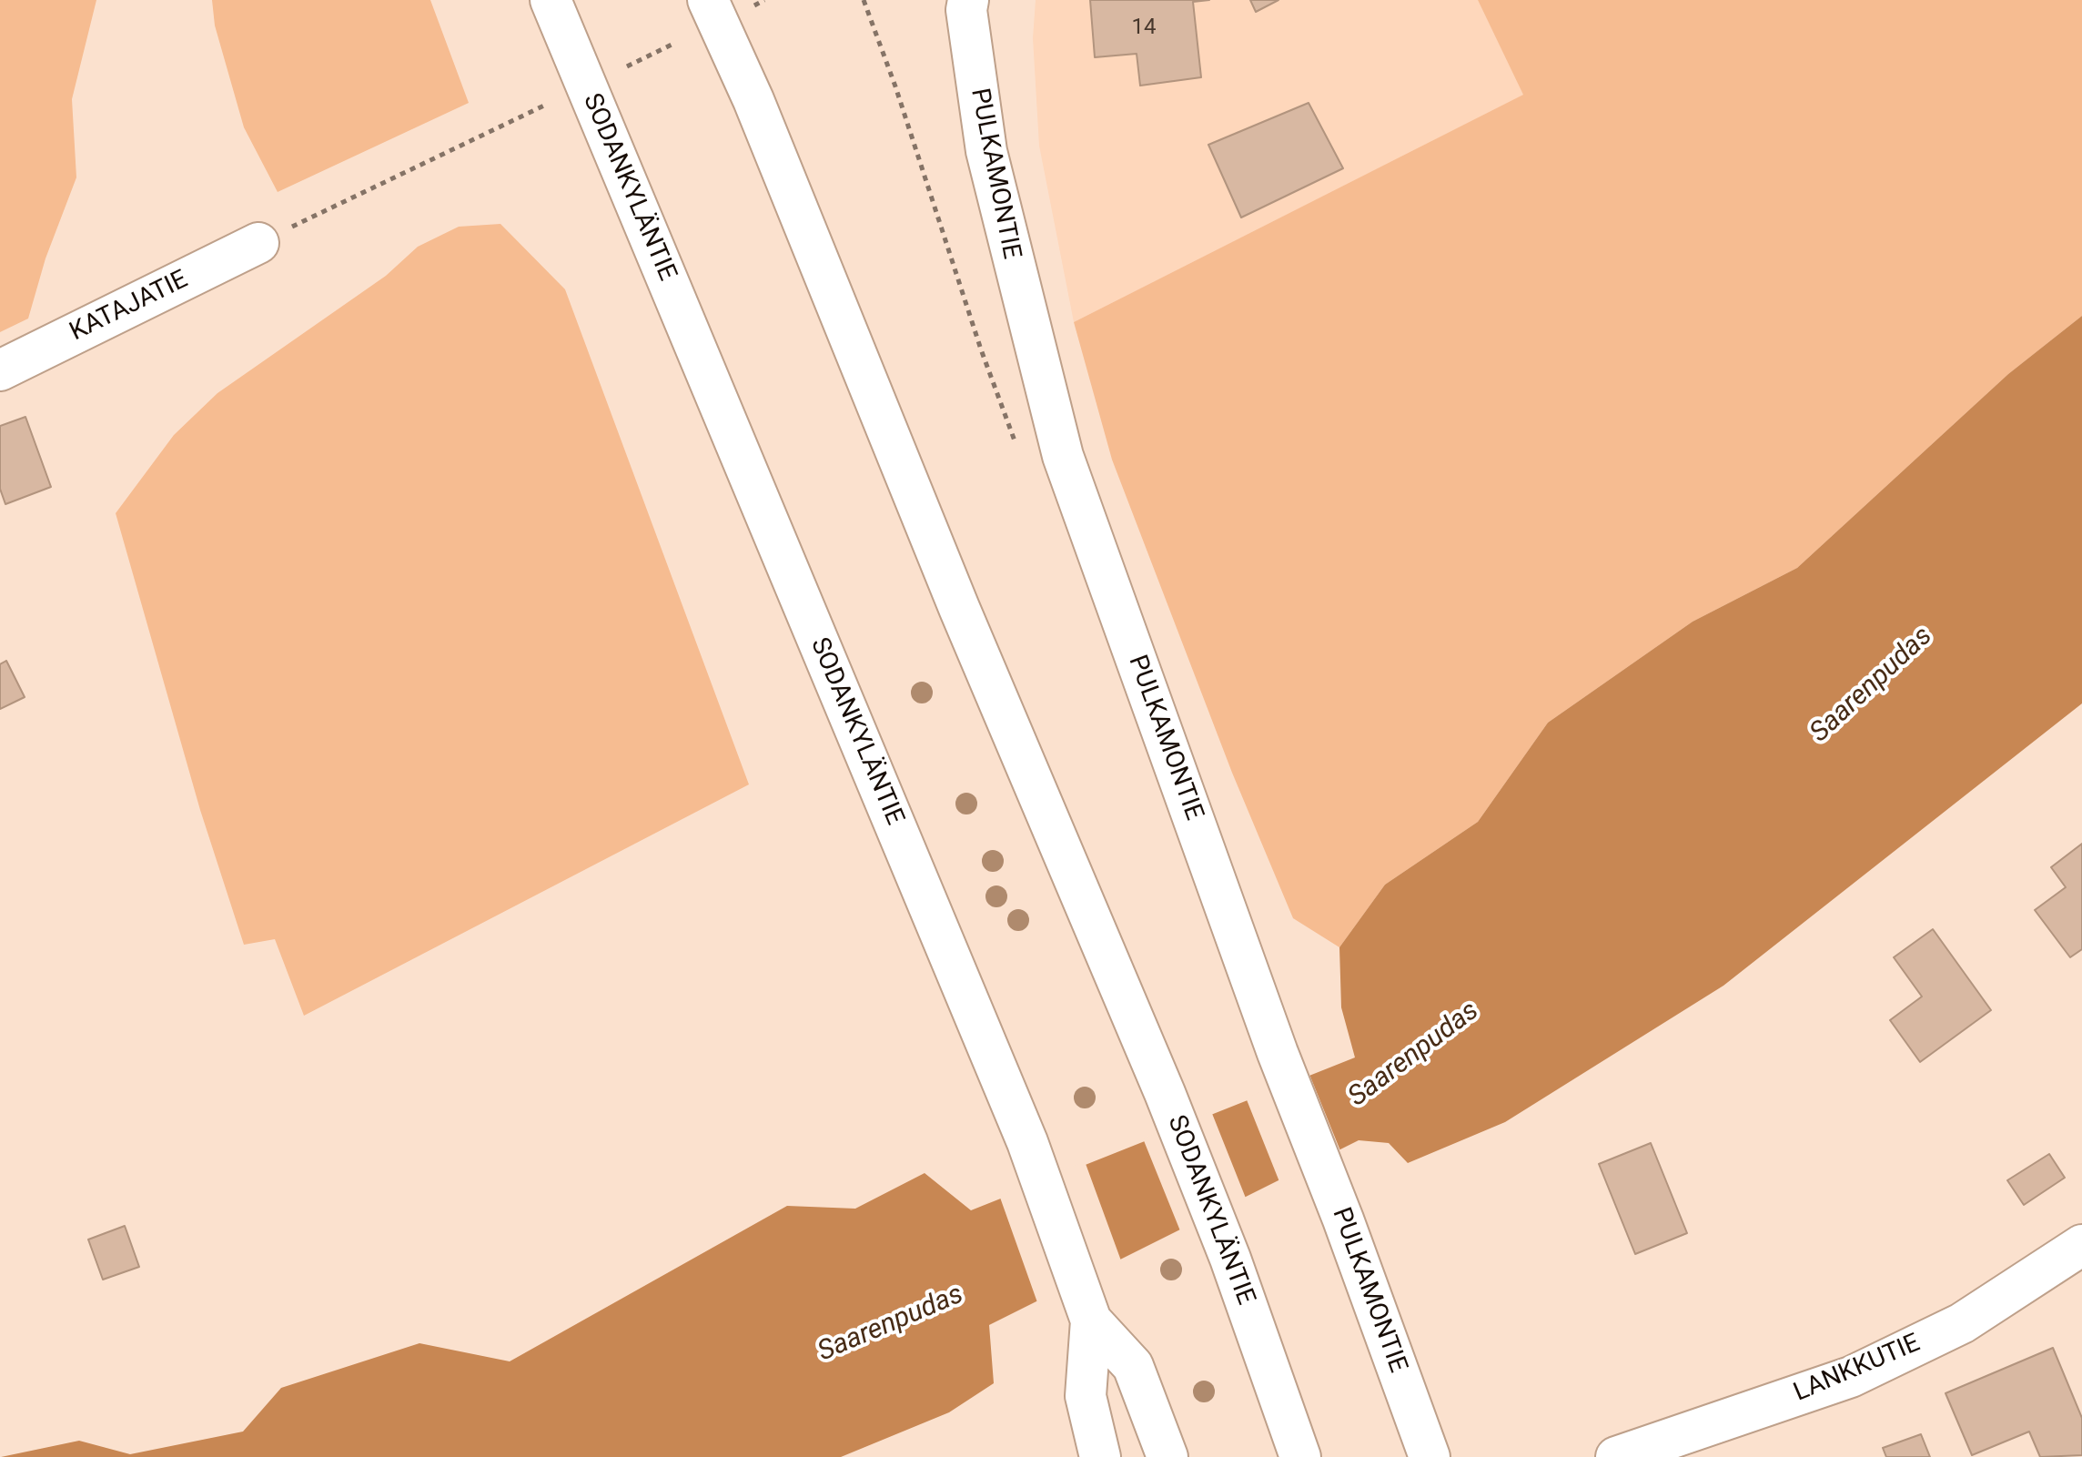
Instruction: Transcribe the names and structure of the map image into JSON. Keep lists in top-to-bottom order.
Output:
{
  "streets": {
    "main road": [
      "PULKAMONTIE",
      "SODANKYLÄNTIE",
      "KATAJATIE",
      "LANKKUTIE"
    ]
  },
  "water": ["Saarenpudas"],
  "house_numbers": ["14"]
}
